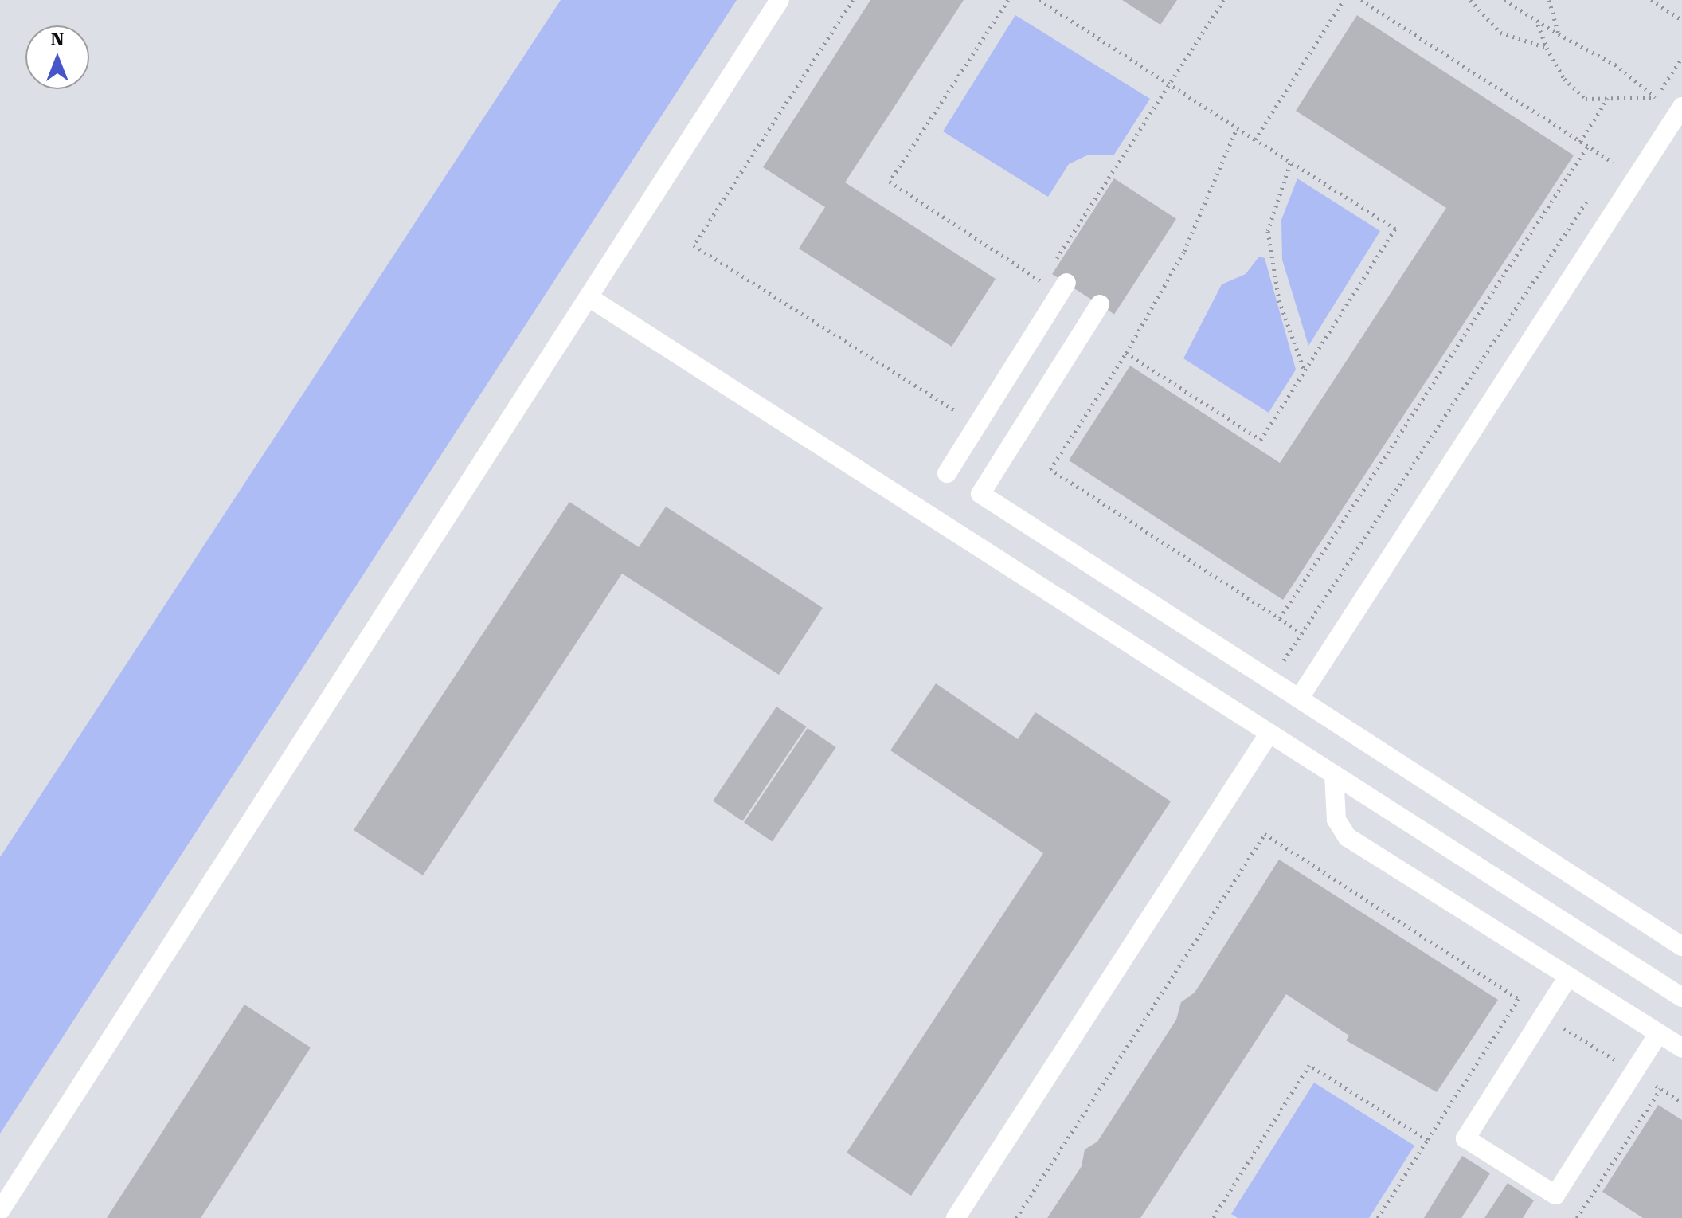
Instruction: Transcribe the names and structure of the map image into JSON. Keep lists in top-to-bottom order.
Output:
{
  "north": "top"
}
